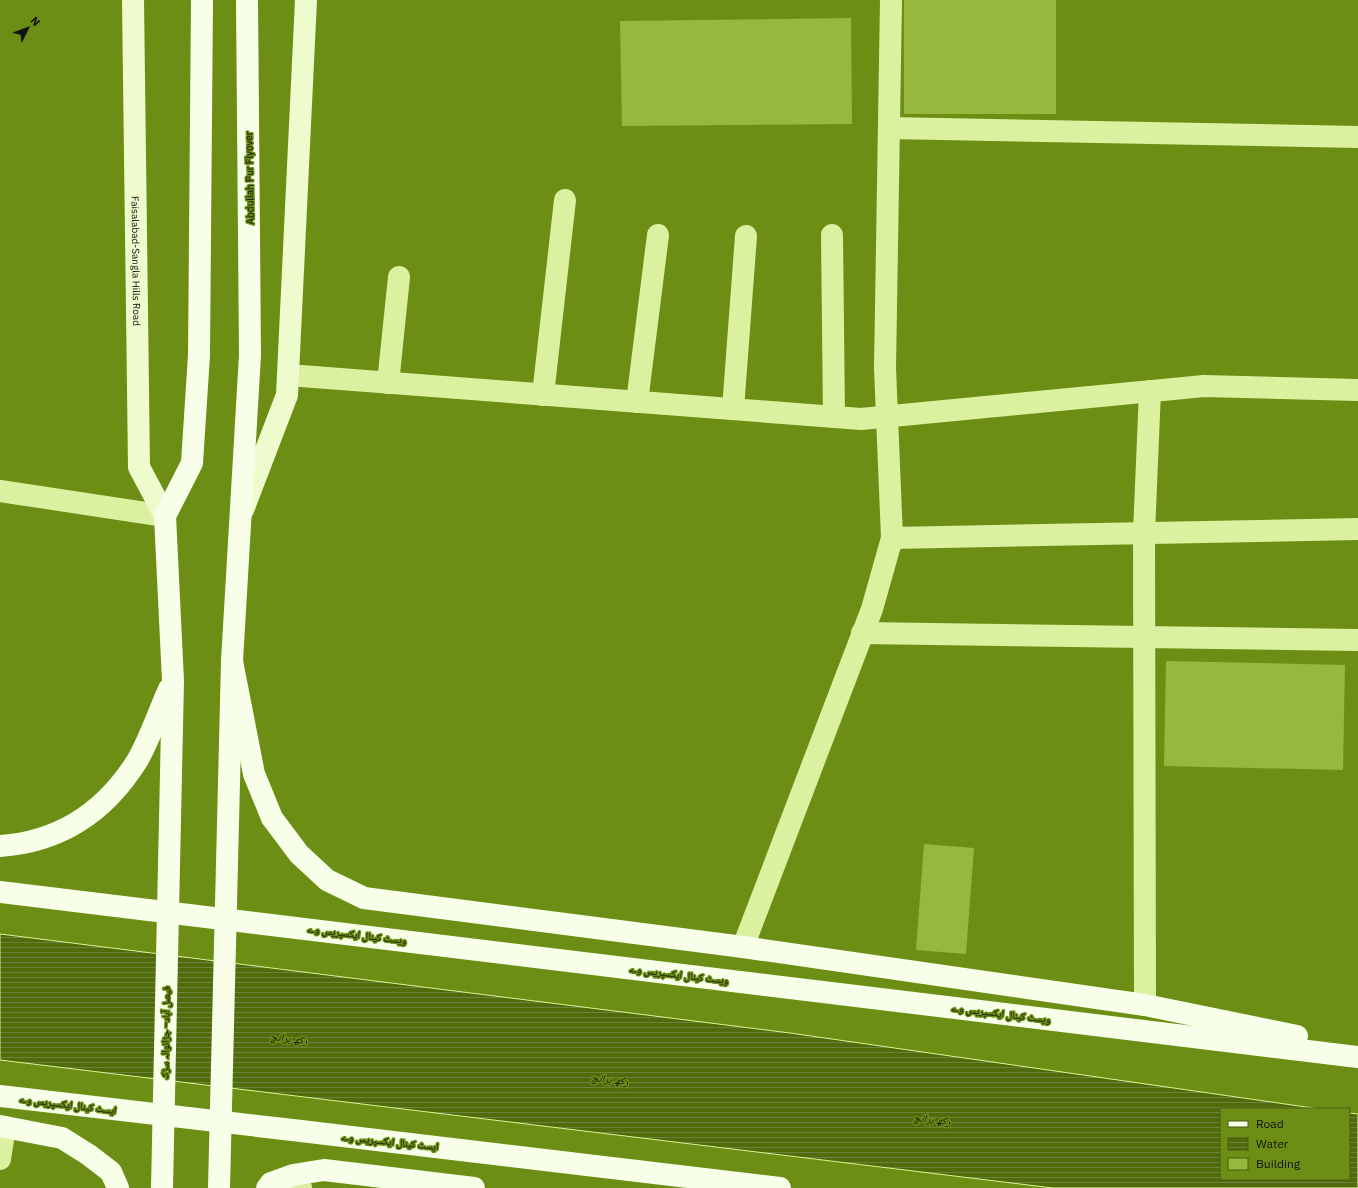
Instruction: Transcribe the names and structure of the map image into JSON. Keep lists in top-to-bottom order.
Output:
{
  "streets": {
    "main road": [
      "Abdullah Pur Flyover",
      "Faisalabad-Sangla Hills Road",
      "ویسٹ کینال ایکسپریس وے",
      "فیصل آباد– جڑانوالہ سڑک",
      "ایسٹ کینال ایکسپریس وے"
    ]
  },
  "crossings": [
    ["Faisalabad-Sangla Hills Road", "فیصل آباد– جڑانوالہ سڑک"]
  ],
  "water": ["رکھ برانچ"],
  "legend": ["Road", "Water", "Building"],
  "north": "top right"
}
